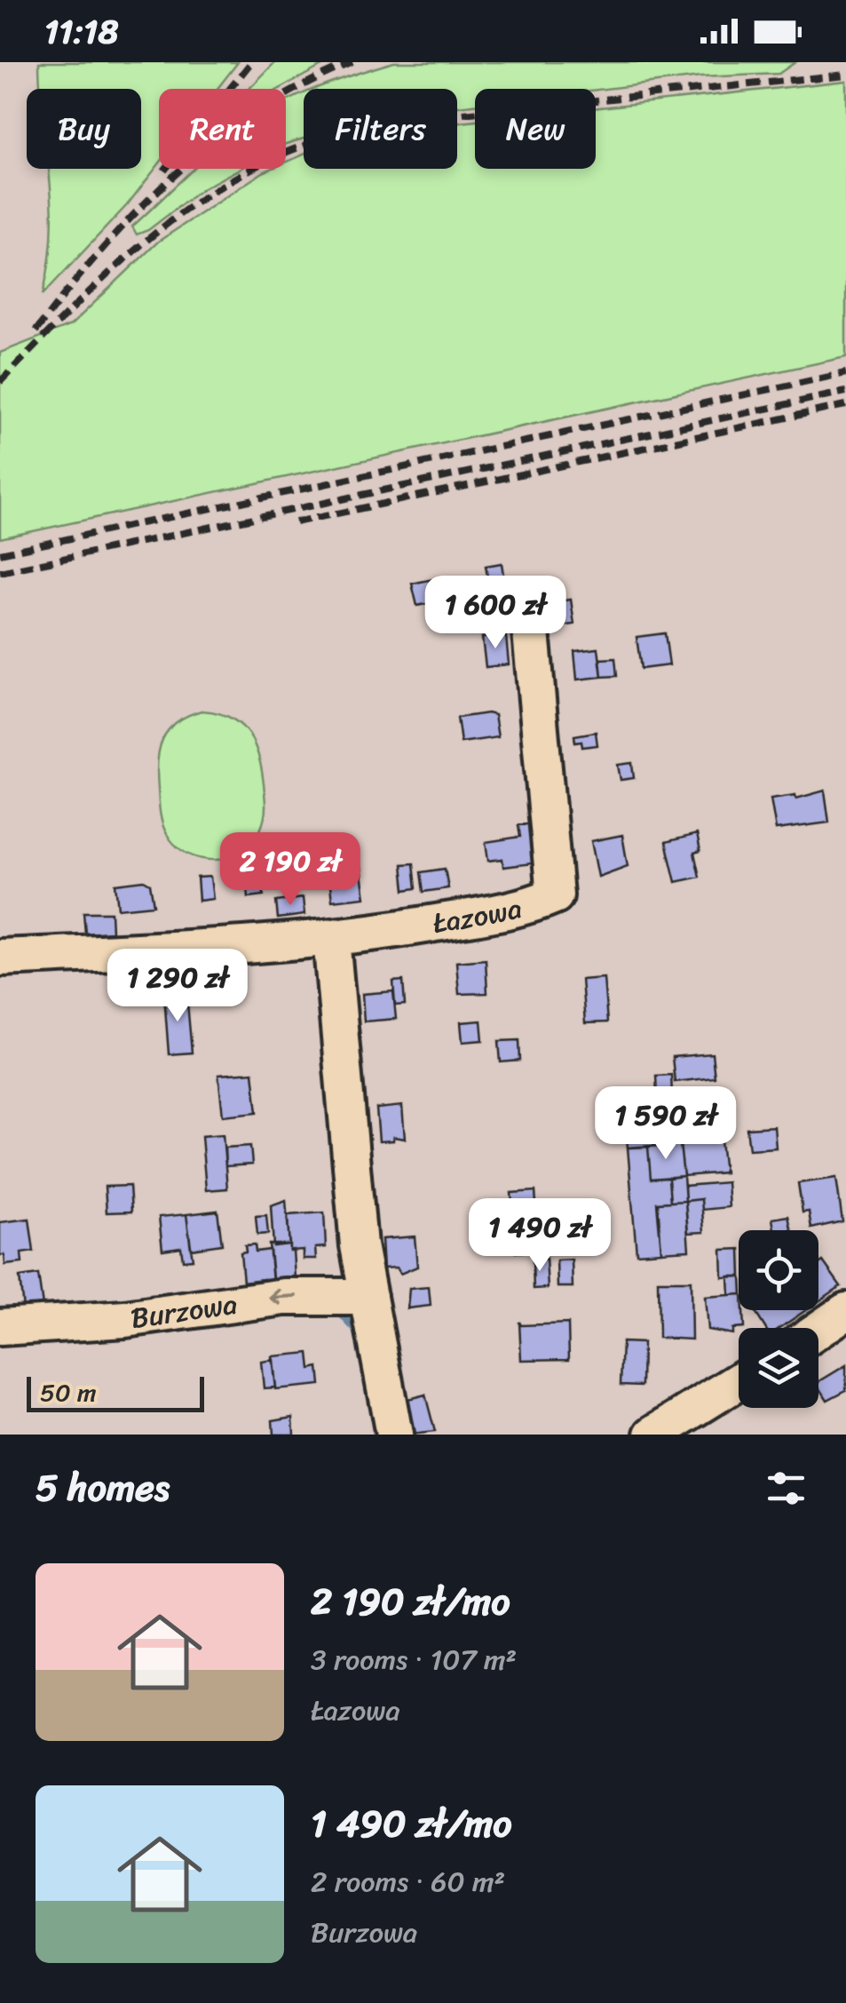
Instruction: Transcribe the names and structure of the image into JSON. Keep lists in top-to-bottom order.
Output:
{
  "streets": {
    "street": ["Łazowa", "Burzowa"]
  },
  "one_way": ["Burzowa"],
  "scale_bar": "50 m",
  "page": {
    "status": "11:18",
    "chip": [
      "Buy",
      "Rent",
      "Filters",
      "New"
    ],
    "price": [
      "1 600 zł",
      "2 190 zł",
      "1 290 zł",
      "1 590 zł",
      "1 490 zł"
    ],
    "scale": "50 m",
    "heading": "5 homes",
    "list": [
      {
        "name": "2 190 zł/mo",
        "note": "3 rooms · 107 m² · Łazowa"
      },
      {
        "name": "1 490 zł/mo",
        "note": "2 rooms · 60 m² · Burzowa"
      }
    ]
  }
}
